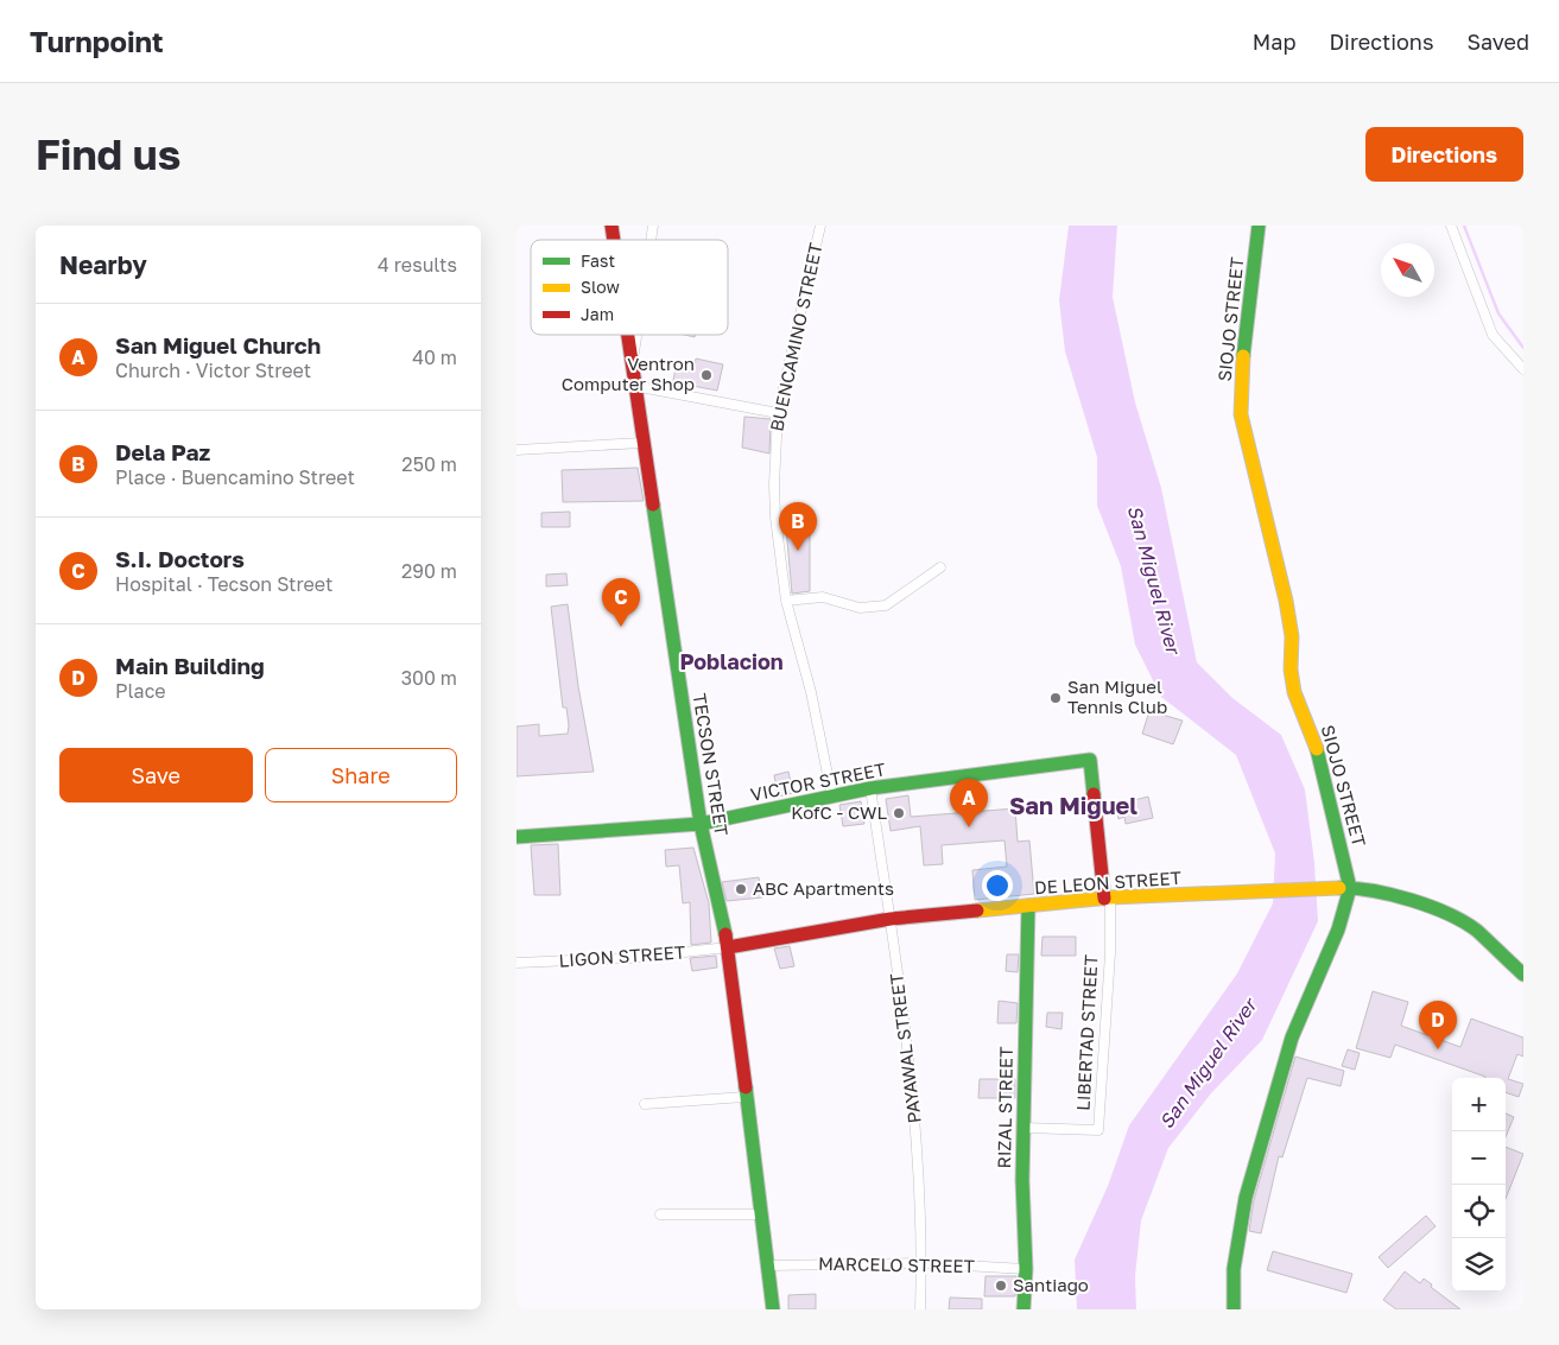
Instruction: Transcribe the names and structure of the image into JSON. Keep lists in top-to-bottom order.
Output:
{
  "streets": {
    "street": [
      "SIOJO STREET",
      "BUENCAMINO STREET",
      "TECSON STREET",
      "VICTOR STREET",
      "DE LEON STREET",
      "LIGON STREET",
      "LIBERTAD STREET",
      "PAYAWAL STREET",
      "RIZAL STREET",
      "MARCELO STREET"
    ]
  },
  "crossings": [
    ["SIOJO STREET", "DE LEON STREET"],
    ["BUENCAMINO STREET", "VICTOR STREET"],
    ["TECSON STREET", "VICTOR STREET"],
    ["TECSON STREET", "DE LEON STREET"],
    ["TECSON STREET", "LIGON STREET"],
    ["TECSON STREET", "MARCELO STREET"],
    ["VICTOR STREET", "LIBERTAD STREET"],
    ["VICTOR STREET", "PAYAWAL STREET"],
    ["DE LEON STREET", "LIGON STREET"],
    ["DE LEON STREET", "LIBERTAD STREET"],
    ["DE LEON STREET", "PAYAWAL STREET"],
    ["DE LEON STREET", "RIZAL STREET"],
    ["LIBERTAD STREET", "RIZAL STREET"],
    ["PAYAWAL STREET", "MARCELO STREET"],
    ["RIZAL STREET", "MARCELO STREET"]
  ],
  "districts": ["Poblacion", "San Miguel"],
  "water": ["San Miguel River"],
  "places": [
    "Ventron Computer Shop",
    "San Miguel Tennis Club",
    "KofC - CWL",
    "ABC Apartments",
    "Santiago"
  ],
  "legend": ["Fast", "Slow", "Jam"],
  "north": "top left",
  "page": {
    "header": "Turnpoint",
    "nav": ["Map", "Directions", "Saved"],
    "buttons": [
      "Directions",
      ["Save", "Share"]
    ],
    "title": "Find us",
    "heading": ["Nearby", "4 results"],
    "list": [
      {
        "mark": "A",
        "name": "San Miguel Church",
        "note": "Church · Victor Street",
        "value": "40 m"
      },
      {
        "mark": "B",
        "name": "Dela Paz",
        "note": "Place · Buencamino Street",
        "value": "250 m"
      },
      {
        "mark": "C",
        "name": "S.I. Doctors",
        "note": "Hospital · Tecson Street",
        "value": "290 m"
      },
      {
        "mark": "D",
        "name": "Main Building",
        "note": "Place",
        "value": "300 m"
      }
    ],
    "pins": [
      "B",
      "C",
      "A",
      "D"
    ],
    "map_buttons": ["+", "−"]
  }
}
